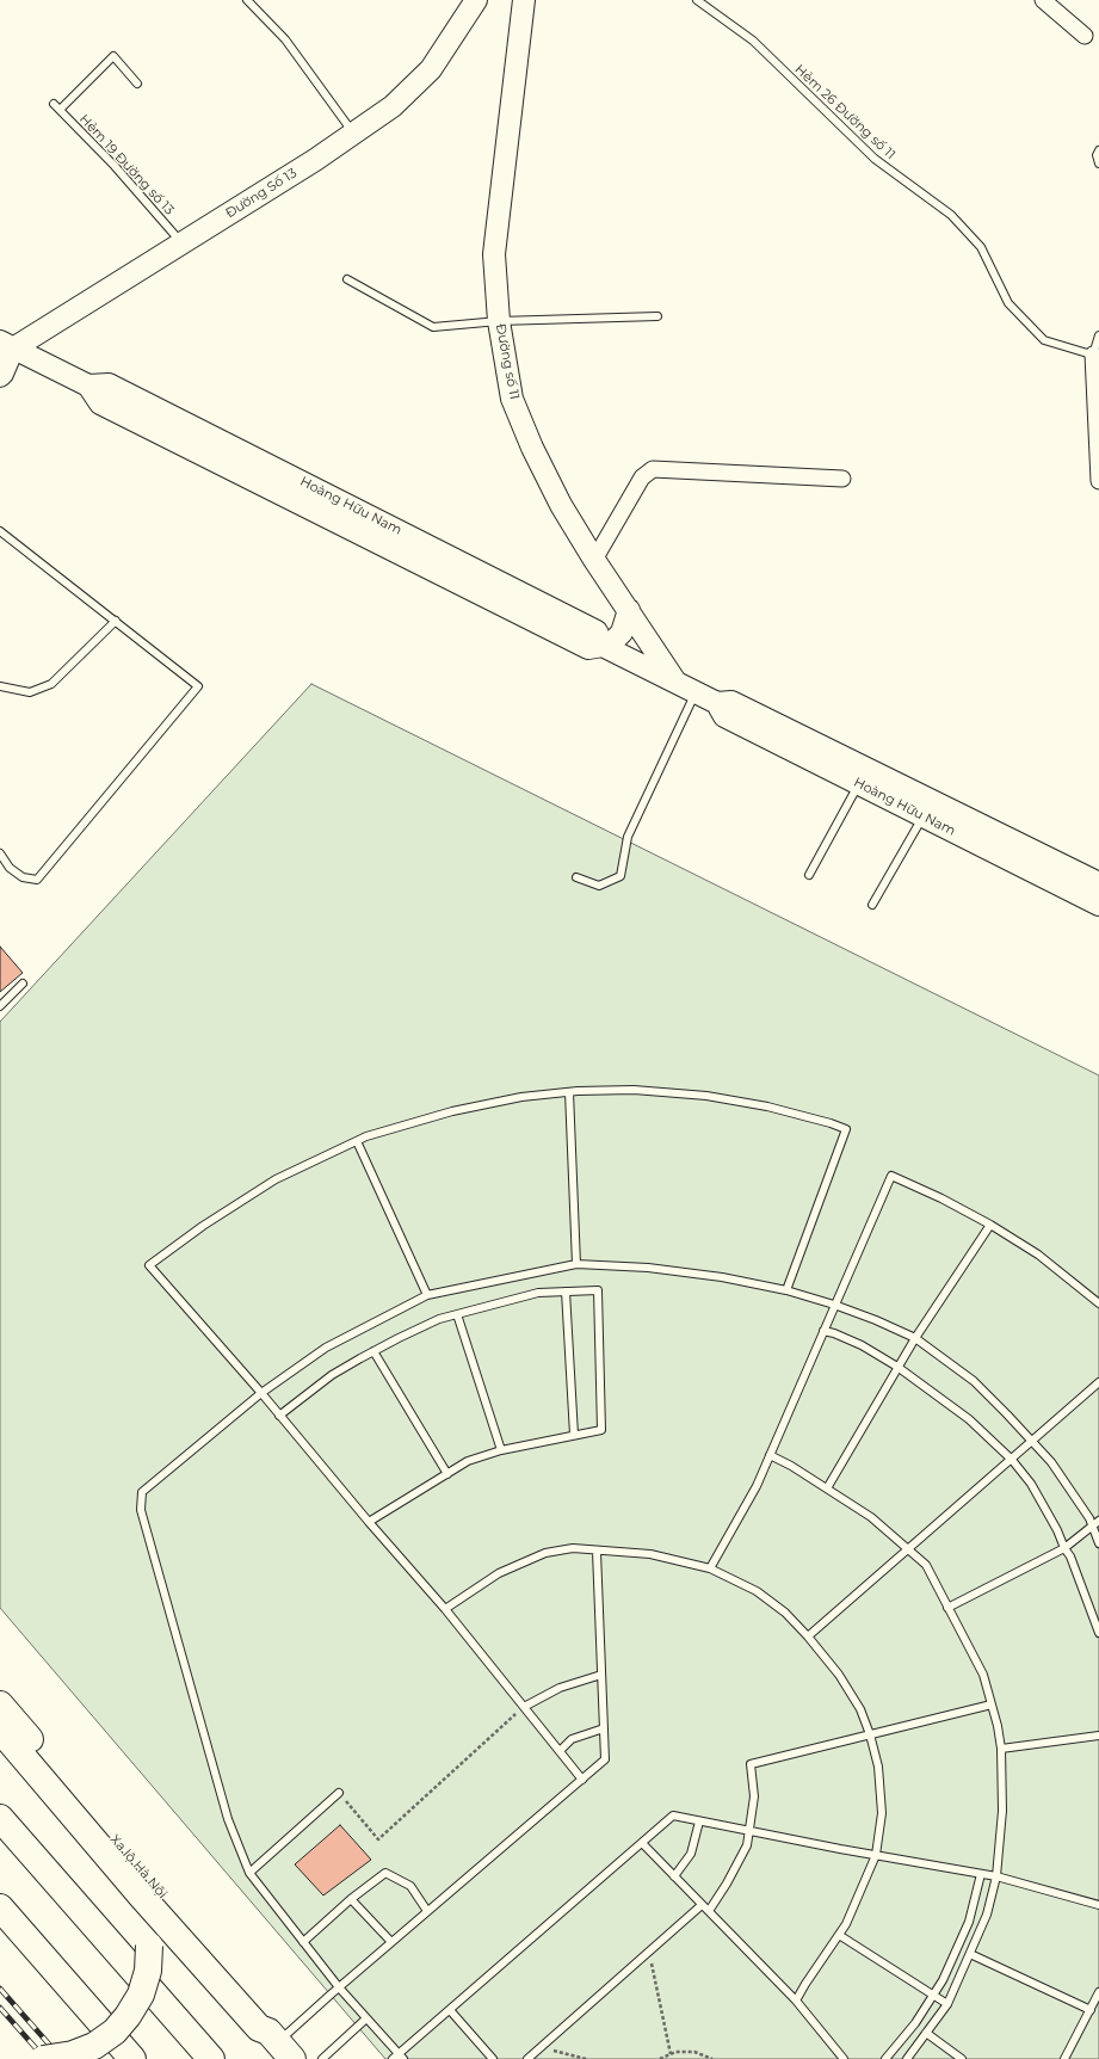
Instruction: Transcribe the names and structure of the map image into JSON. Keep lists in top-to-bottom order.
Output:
{
  "streets": {
    "highway": ["Xa lộ Hà Nội"],
    "main road": ["Đường Số 13", "Đường số 11", "Hoàng Hữu Nam"],
    "lane": ["Hẻm 26 Đường số 11", "Hẻm 19 Đường số 13"]
  },
  "crossings": [
    ["Hẻm 19 Đường số 13", "Đường Số 13"],
    ["Đường Số 13", "Hoàng Hữu Nam"],
    ["Đường số 11", "Hoàng Hữu Nam"]
  ]
}
